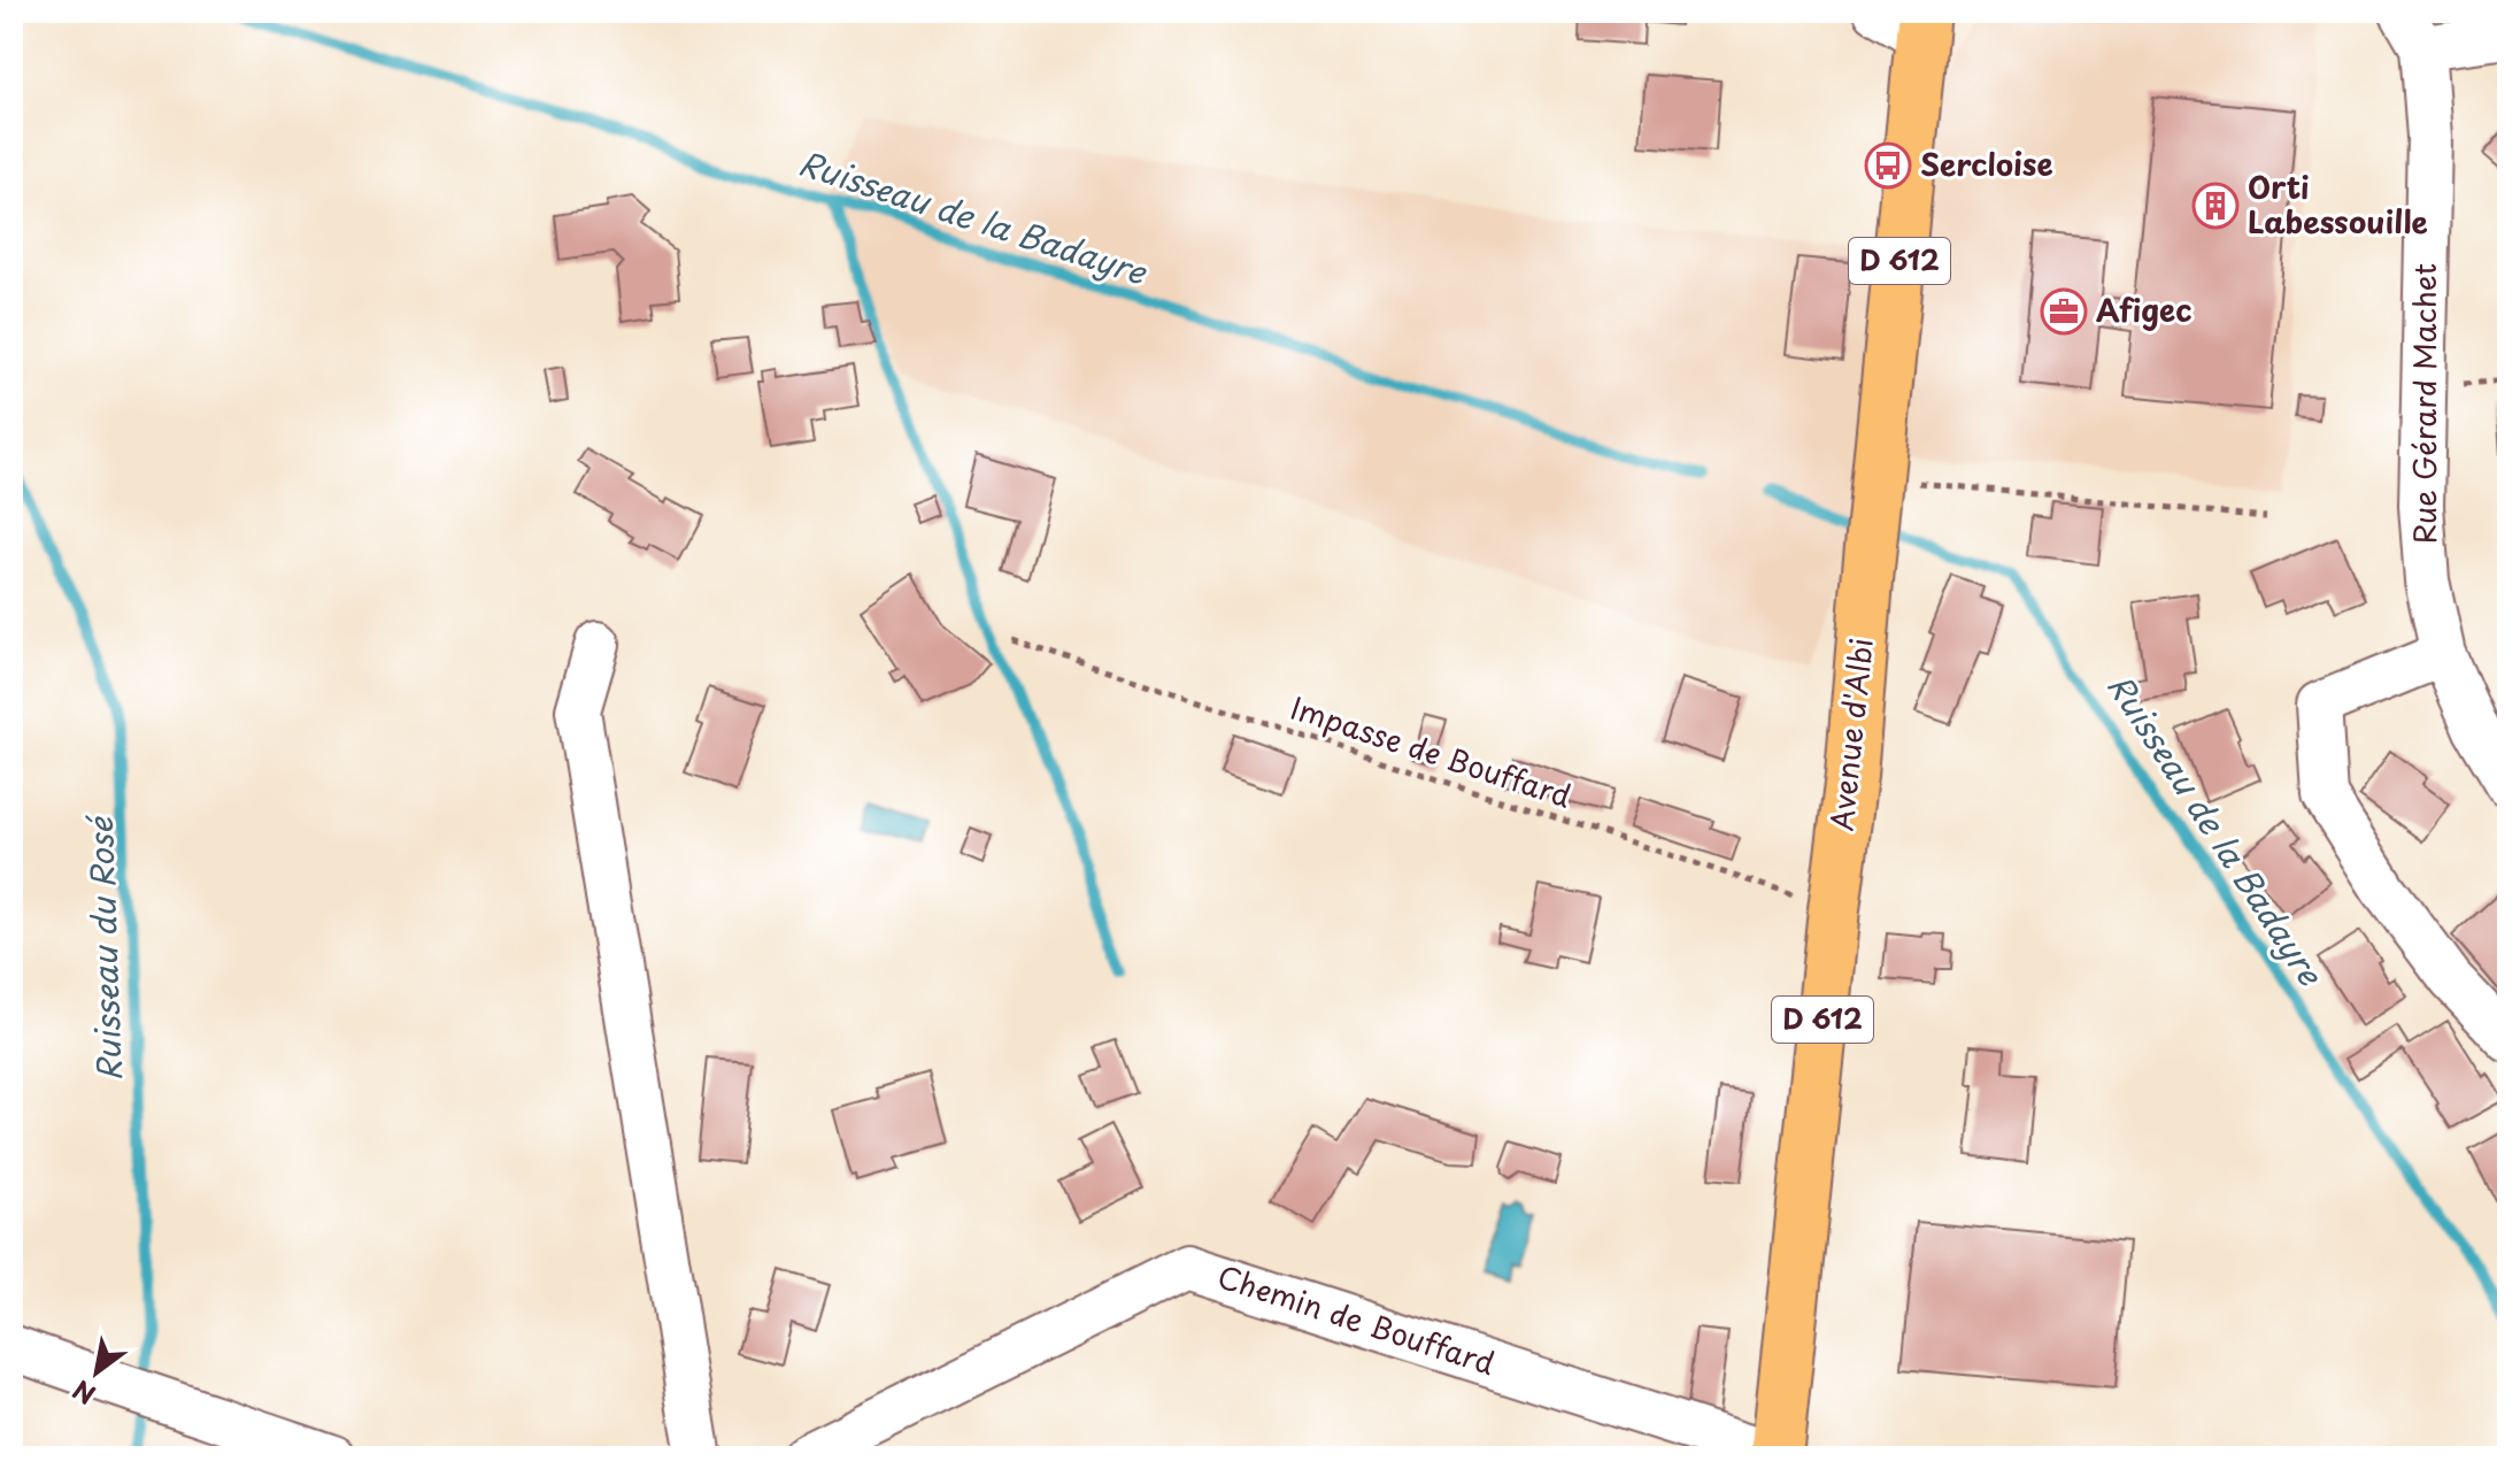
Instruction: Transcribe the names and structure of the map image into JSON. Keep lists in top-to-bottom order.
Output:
{
  "streets": {
    "main road": ["D 612", "Avenue d'Albi"],
    "street": ["Rue Gérard Machet", "Chemin de Bouffard"],
    "path": ["Impasse de Bouffard"]
  },
  "crossings": [
    ["Avenue d'Albi", "Impasse de Bouffard"],
    ["Avenue d'Albi", "Chemin de Bouffard"]
  ],
  "water": ["Ruisseau de la Badayre", "Ruisseau du Rosé"],
  "places": {
    "bus stop": ["Sercloise"],
    "building": ["Orti Labessouille"],
    "office": ["Afigec"]
  },
  "north": "bottom left"
}
